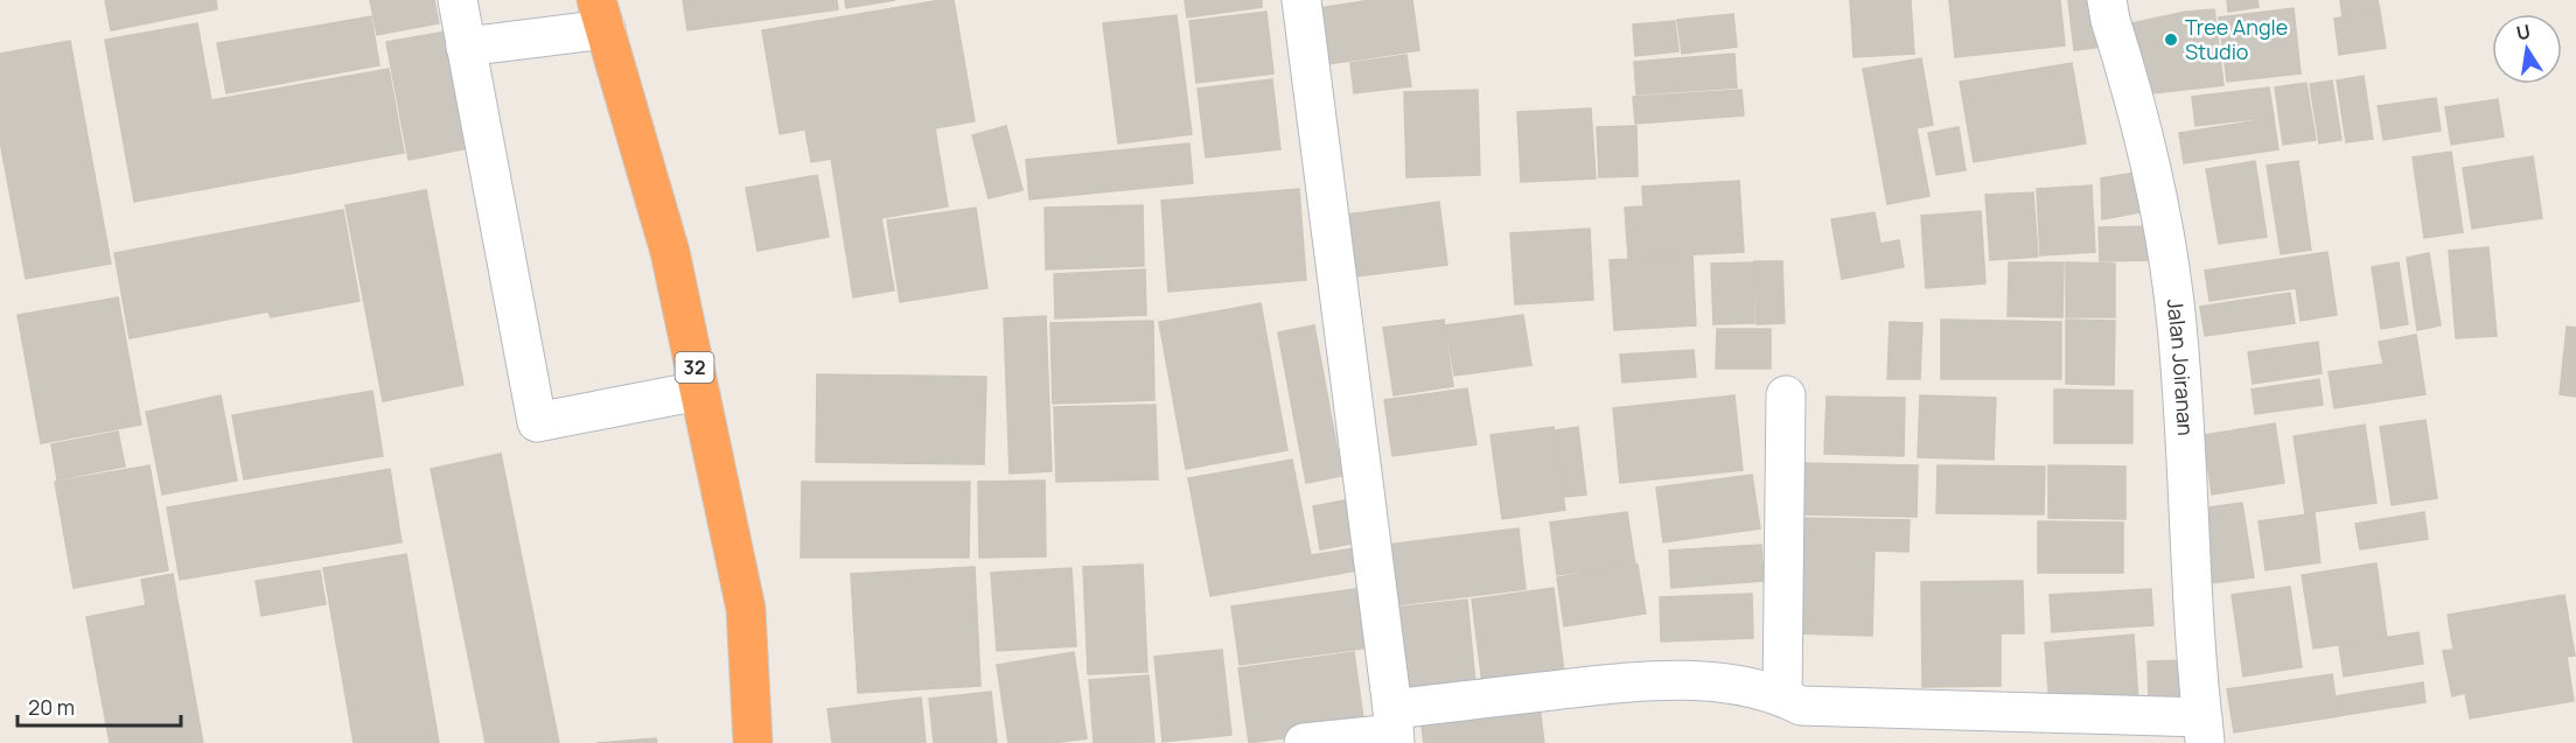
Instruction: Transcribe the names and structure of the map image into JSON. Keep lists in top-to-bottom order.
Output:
{
  "streets": {
    "highway": ["32"],
    "street": ["Jalan Joiranan"]
  },
  "places": ["Tree Angle Studio"],
  "scale_bar": "20 m",
  "north": "top"
}
